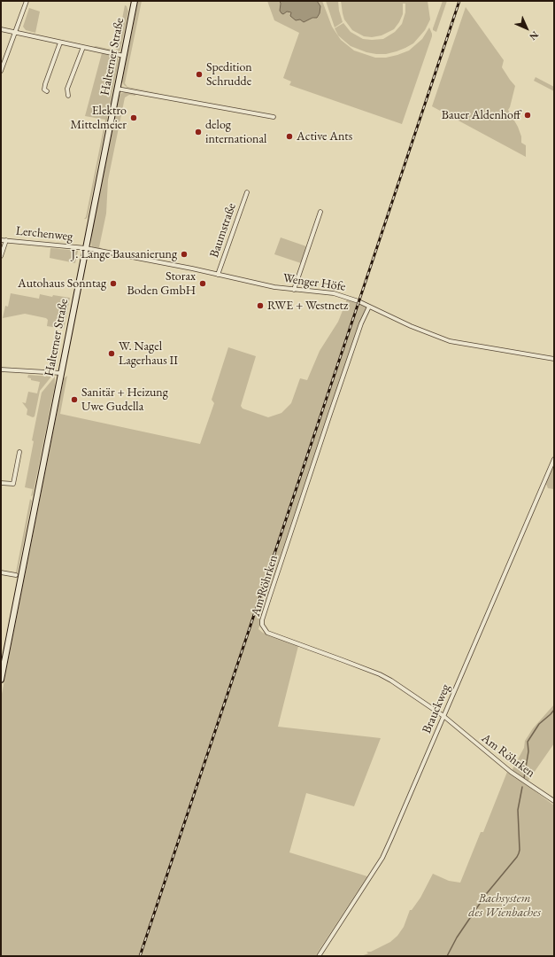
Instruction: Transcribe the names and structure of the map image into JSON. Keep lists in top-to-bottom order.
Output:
{
  "streets": {
    "main road": ["Halterner Straße"],
    "street": [
      "Baumstraße",
      "Lerchenweg",
      "Wenger Höfe",
      "Am Röhrken",
      "Brauckweg"
    ]
  },
  "crossings": [
    ["Halterner Straße", "Lerchenweg"],
    ["Halterner Straße", "Wenger Höfe"],
    ["Baumstraße", "Wenger Höfe"],
    ["Lerchenweg", "Wenger Höfe"],
    ["Wenger Höfe", "Am Röhrken"],
    ["Am Röhrken", "Brauckweg"]
  ],
  "parks": ["Bachsystem des Wienbaches"],
  "places": [
    "Spedition Schrudde",
    "Bauer Aldenhoff",
    "Elektro Mittelmeier",
    "delog international",
    "Active Ants",
    "J. Lange Bausanierung",
    "Autohaus Sonntag",
    "Storax Boden GmbH",
    "RWE + Westnetz",
    "W. Nagel Lagerhaus II",
    "Sanitär + Heizung Uwe Gudella"
  ],
  "north": "bottom right"
}
